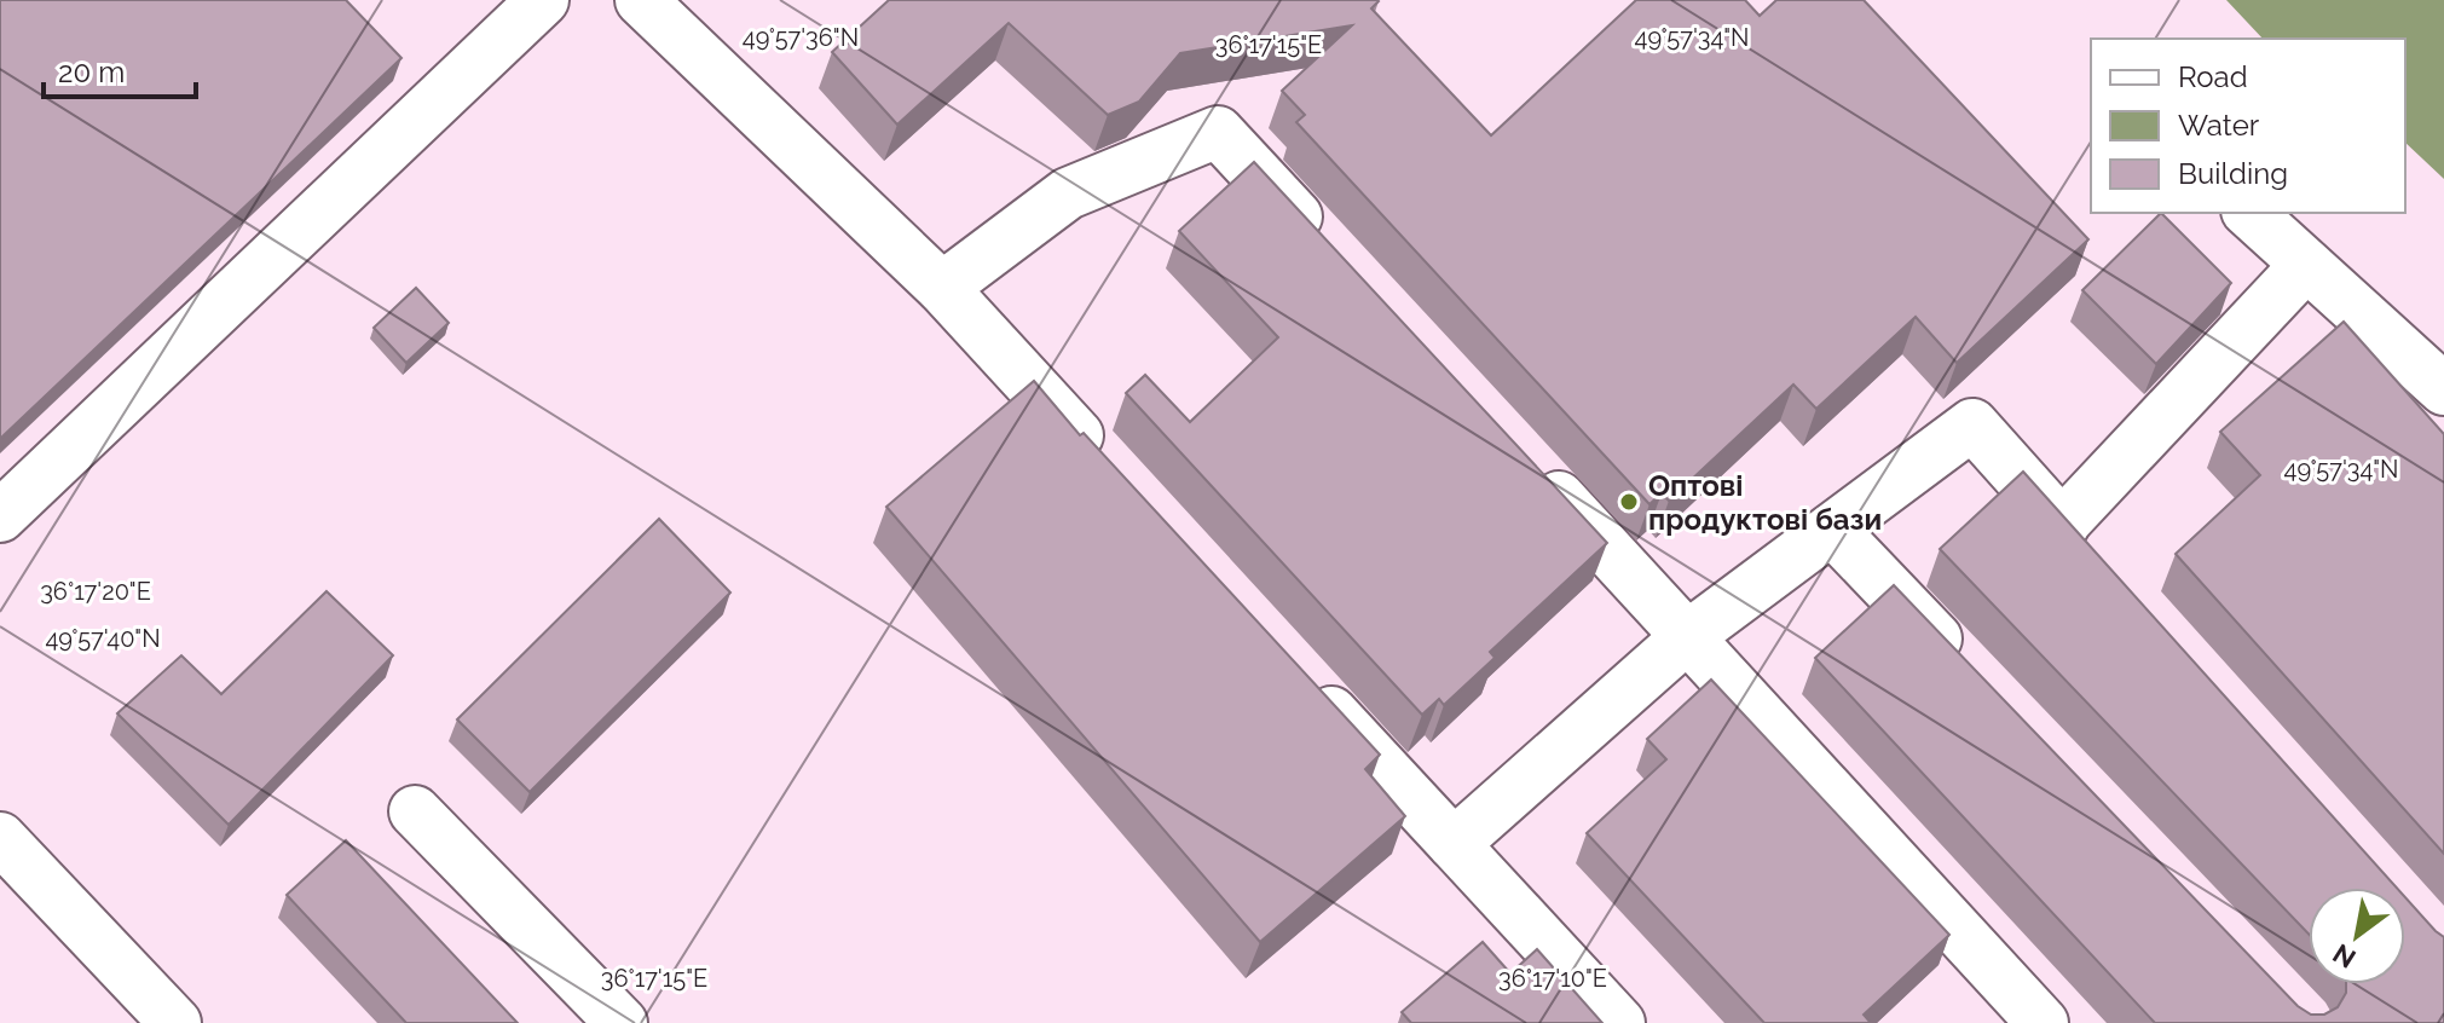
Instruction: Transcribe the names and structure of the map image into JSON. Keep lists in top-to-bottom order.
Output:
{
  "places": ["Оптові продуктові бази"],
  "legend": ["Road", "Water", "Building"],
  "scale_bar": "20 m",
  "north": "bottom left",
  "coordinates": [
    "49°57'36\"N",
    "49°57'34\"N",
    "36°17'15\"E",
    "36°17'20\"E",
    "49°57'40\"N",
    "36°17'10\"E"
  ]
}
